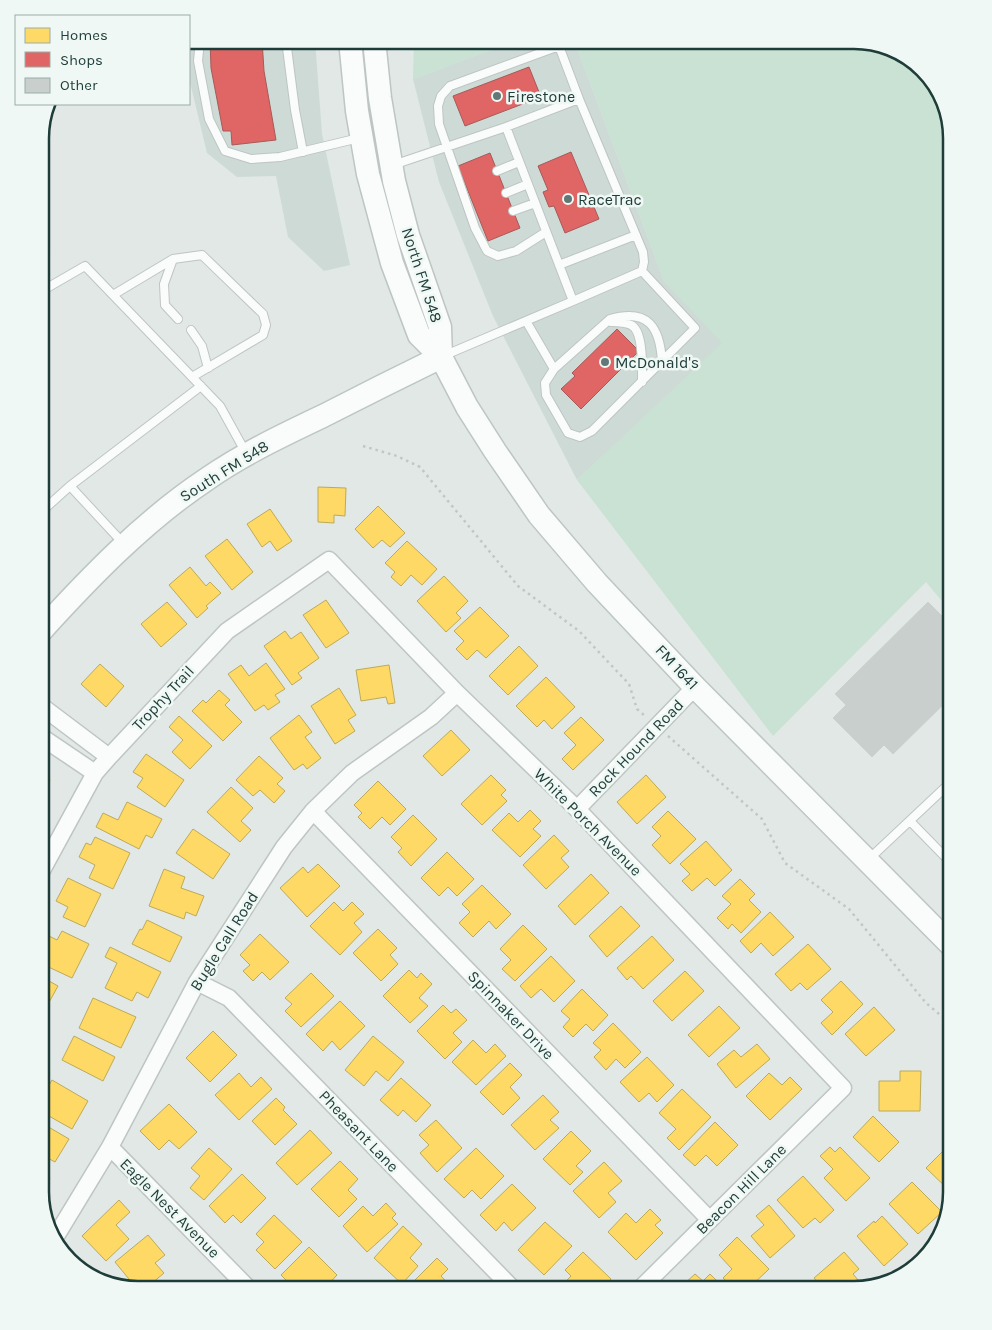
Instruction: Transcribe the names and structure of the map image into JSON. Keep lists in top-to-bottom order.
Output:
{
  "streets": {
    "main road": ["North FM 548", "South FM 548", "FM 1641"],
    "street": [
      "Trophy Trail",
      "Rock Hound Road",
      "White Porch Avenue",
      "Bugle Call Road",
      "Spinnaker Drive",
      "Pheasant Lane",
      "Beacon Hill Lane",
      "Eagle Nest Avenue"
    ]
  },
  "crossings": [
    ["North FM 548", "South FM 548"],
    ["North FM 548", "FM 1641"],
    ["South FM 548", "FM 1641"],
    ["FM 1641", "Rock Hound Road"],
    ["Trophy Trail", "White Porch Avenue"],
    ["Rock Hound Road", "White Porch Avenue"],
    ["White Porch Avenue", "Bugle Call Road"],
    ["White Porch Avenue", "Beacon Hill Lane"],
    ["Bugle Call Road", "Spinnaker Drive"],
    ["Bugle Call Road", "Pheasant Lane"],
    ["Bugle Call Road", "Eagle Nest Avenue"],
    ["Spinnaker Drive", "Beacon Hill Lane"]
  ],
  "places": ["Firestone", "RaceTrac", "McDonald's"],
  "legend": ["Homes", "Shops", "Other"]
}
